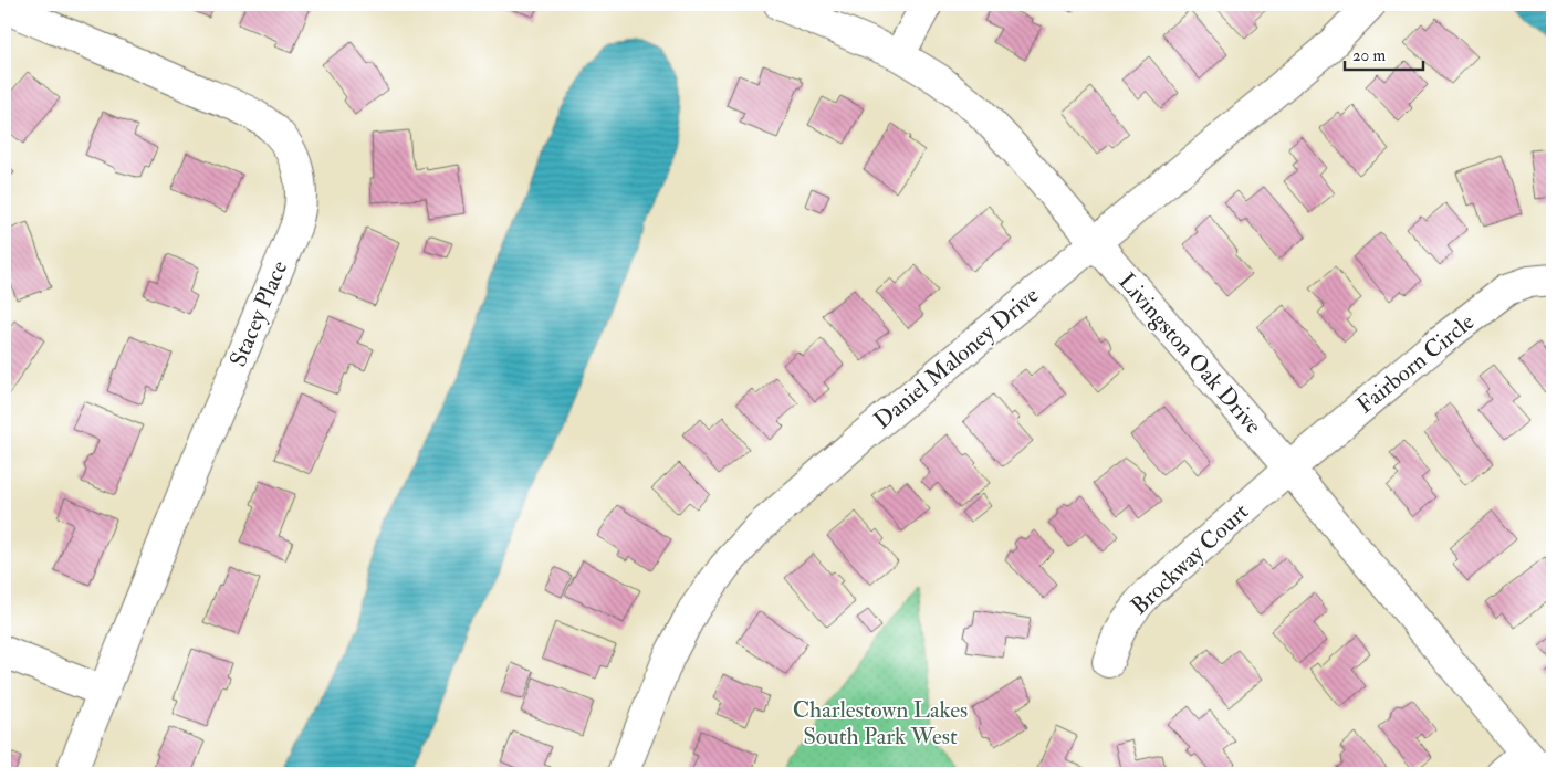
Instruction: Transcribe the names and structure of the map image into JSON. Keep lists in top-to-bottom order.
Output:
{
  "streets": {
    "street": [
      "Stacey Place",
      "Livingston Oak Drive",
      "Daniel Maloney Drive",
      "Fairborn Circle",
      "Brockway Court"
    ]
  },
  "crossings": [
    ["Livingston Oak Drive", "Daniel Maloney Drive"],
    ["Livingston Oak Drive", "Fairborn Circle"],
    ["Livingston Oak Drive", "Brockway Court"],
    ["Fairborn Circle", "Brockway Court"]
  ],
  "parks": ["Charlestown Lakes South Park West"],
  "scale_bar": "20 m"
}
